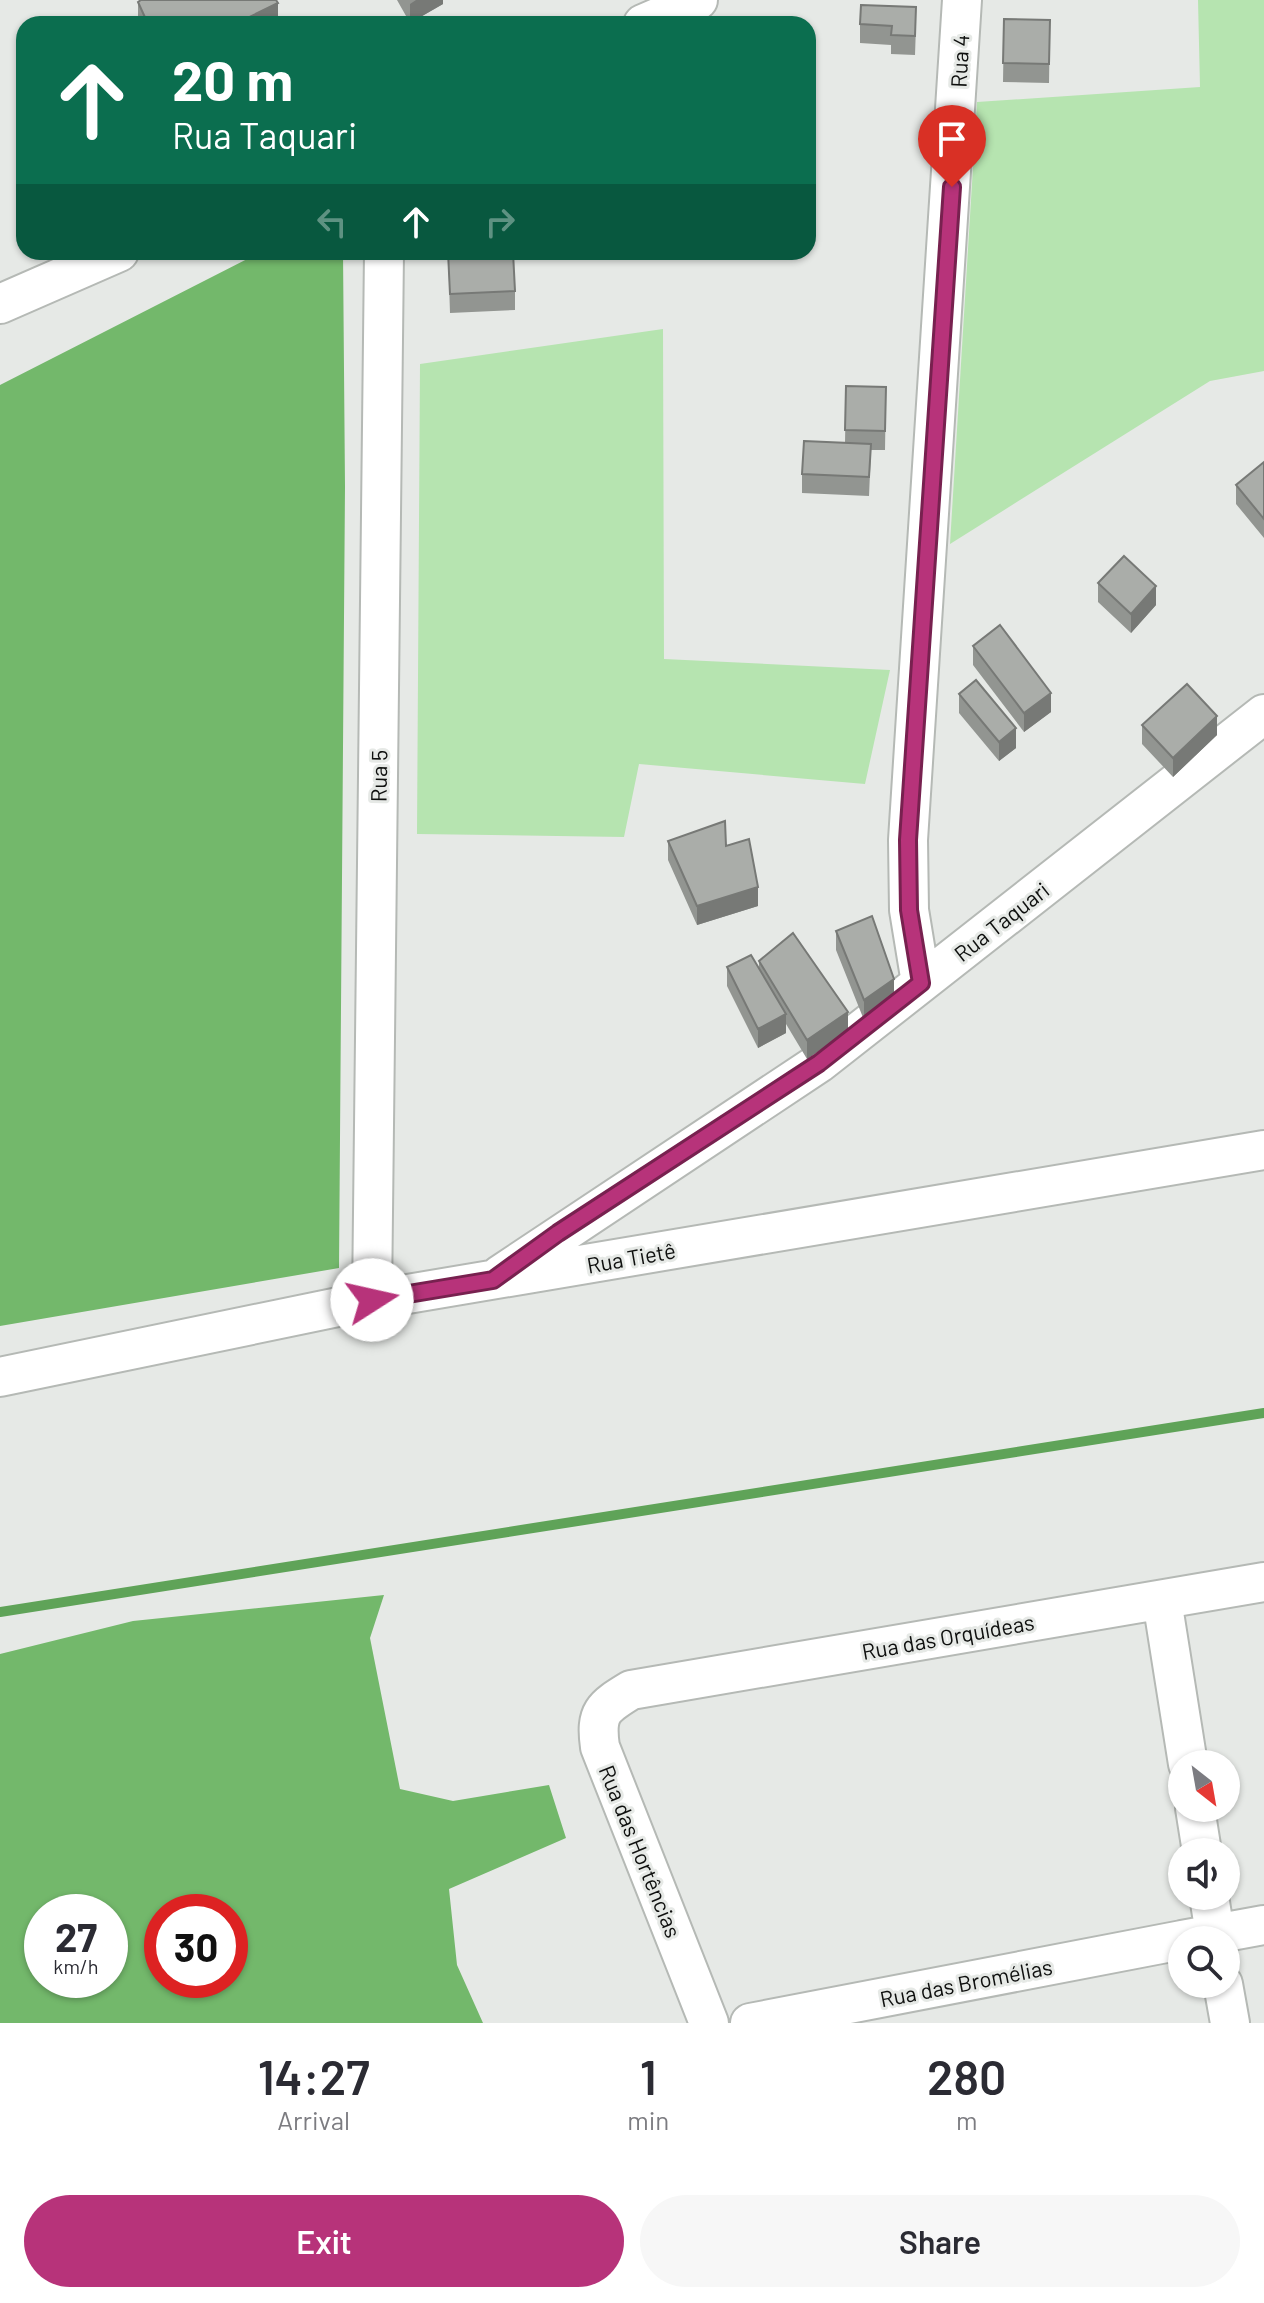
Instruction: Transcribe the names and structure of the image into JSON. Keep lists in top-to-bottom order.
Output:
{
  "streets": {
    "street": [
      "Rua 4",
      "Rua 5",
      "Rua Taquari",
      "Rua Tietê",
      "Rua das Orquídeas",
      "Rua das Hortências",
      "Rua das Bromélias"
    ]
  },
  "crossings": [
    ["Rua 4", "Rua Taquari"],
    ["Rua 5", "Rua Tietê"],
    ["Rua Taquari", "Rua Tietê"],
    ["Rua das Orquídeas", "Rua das Hortências"]
  ],
  "north": "bottom right",
  "page": {
    "turn": ["20 m", "Rua Taquari"],
    "speed": "27 km/h",
    "limit": "30",
    "eta": [
      "14:27",
      "Arrival",
      "1",
      "min",
      "280",
      "m"
    ],
    "buttons": ["Exit", "Share"]
  }
}
